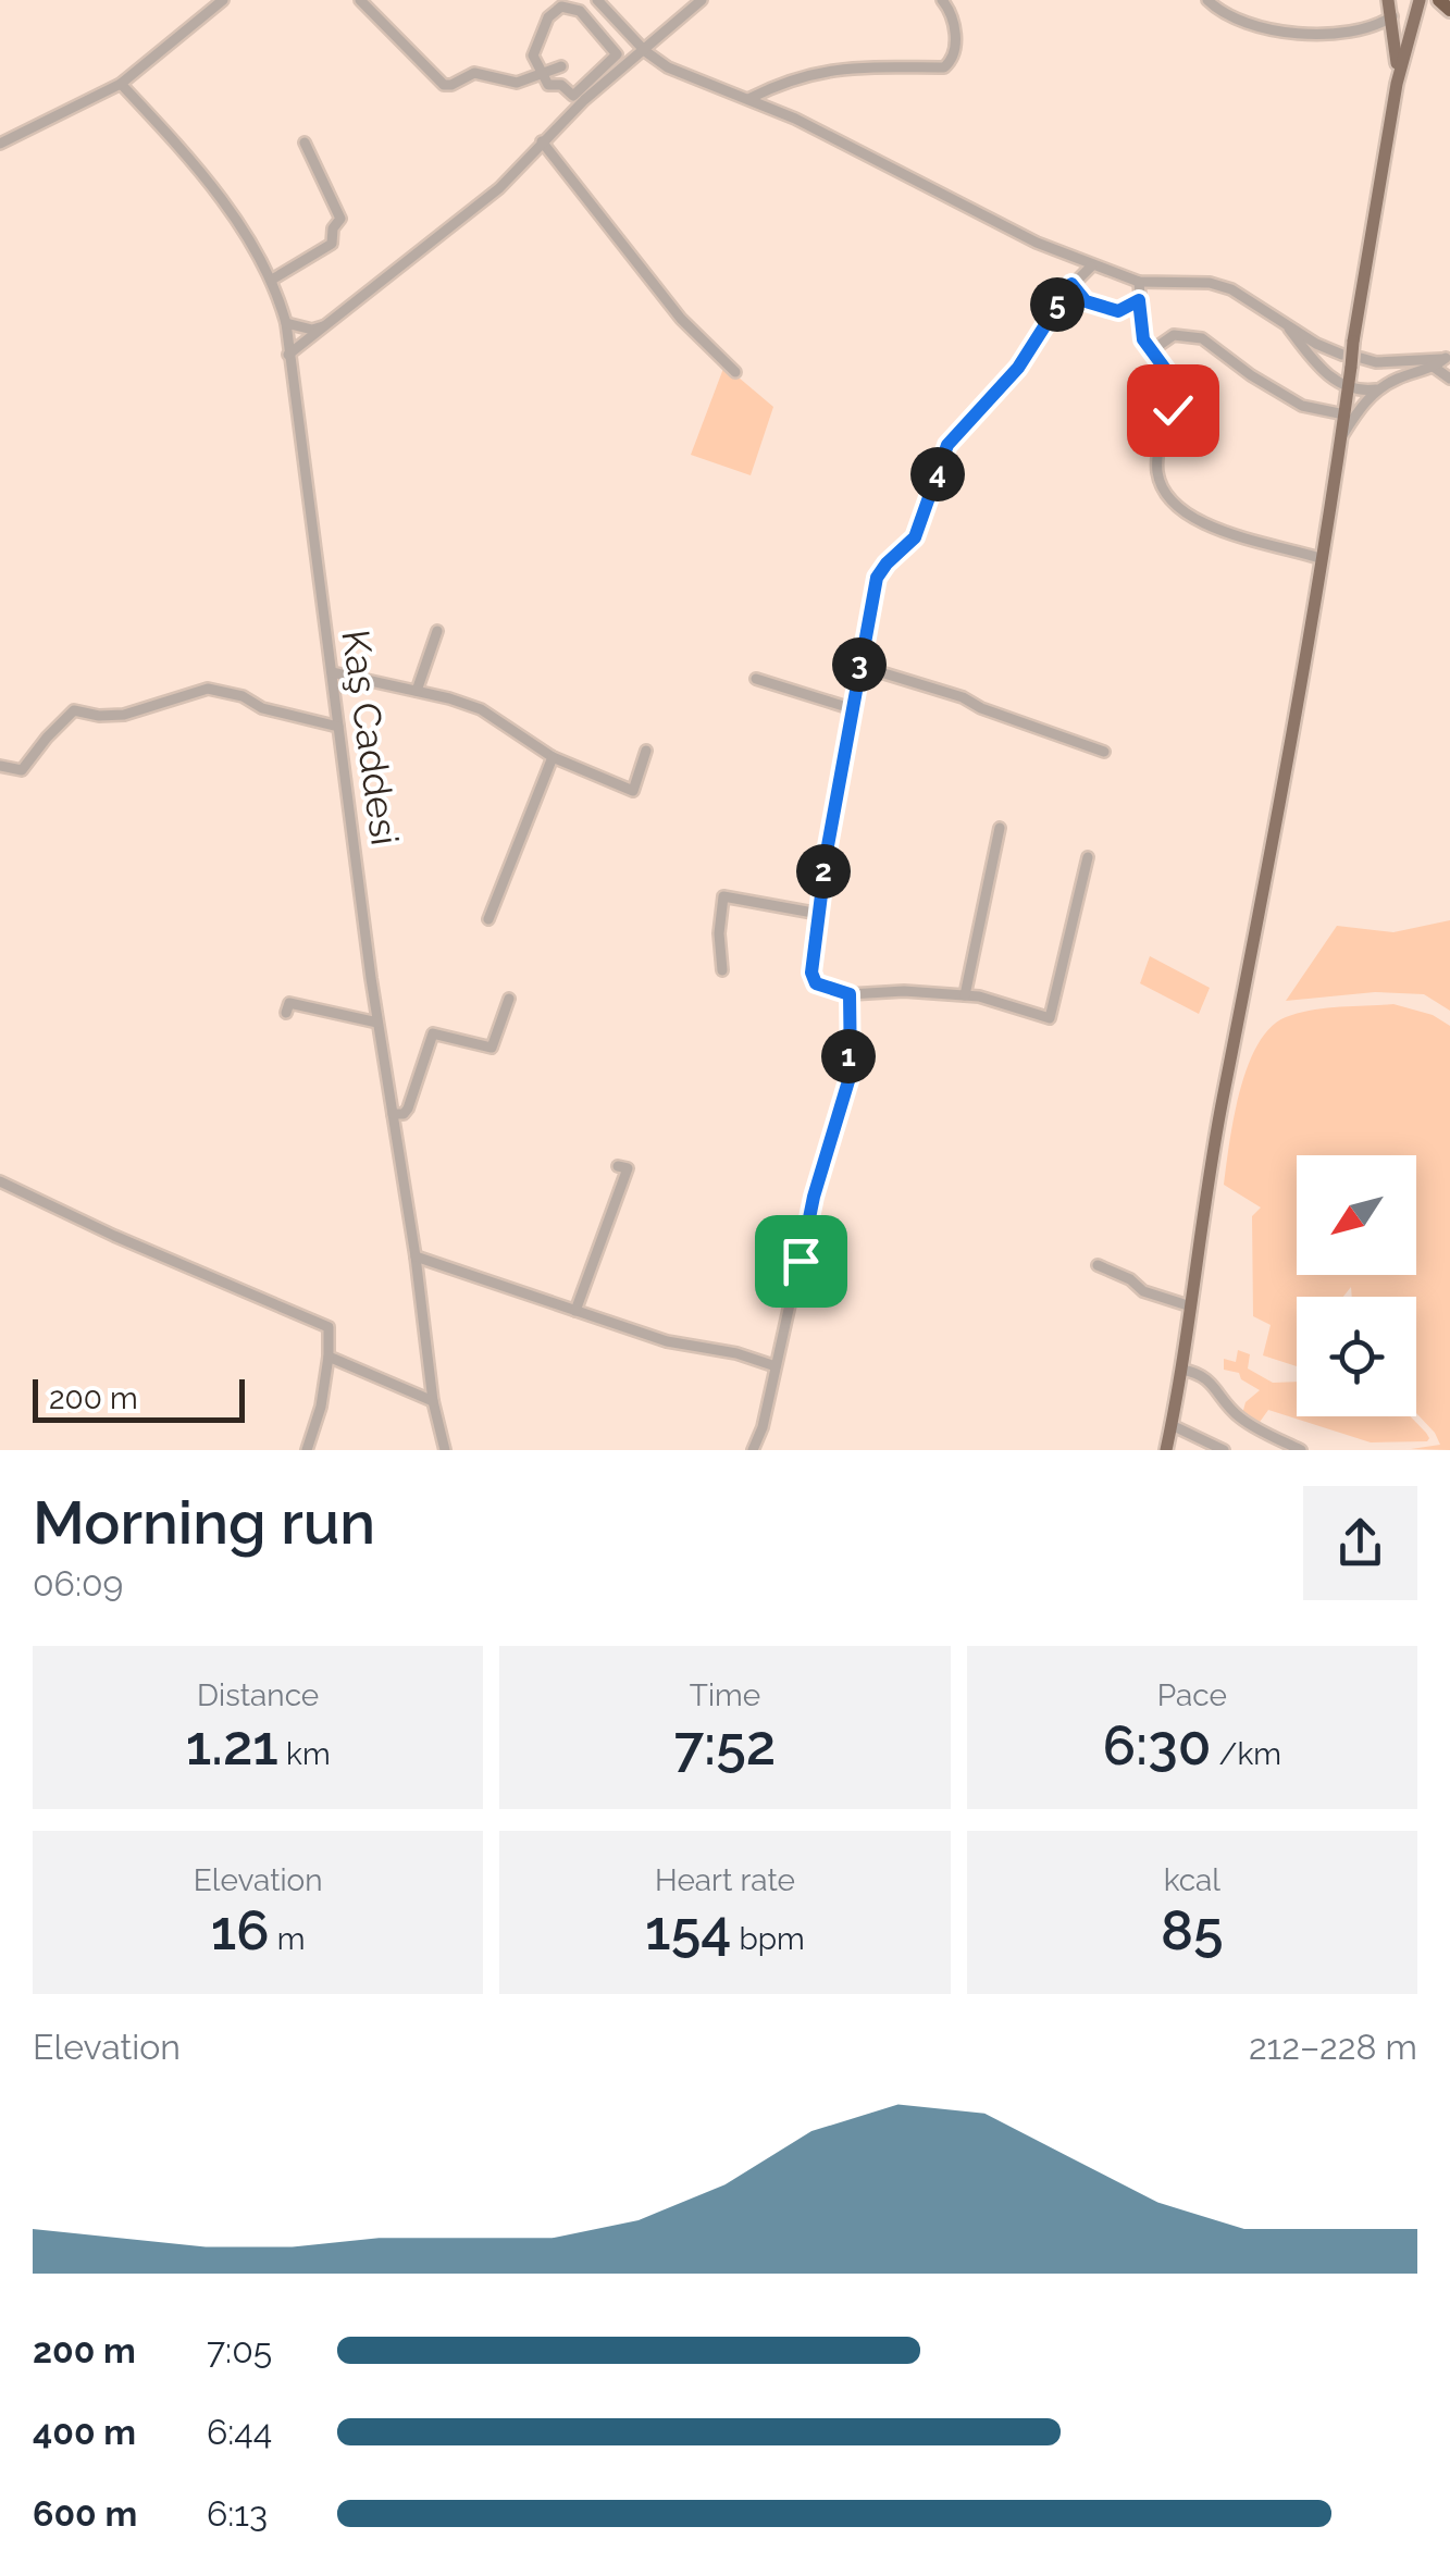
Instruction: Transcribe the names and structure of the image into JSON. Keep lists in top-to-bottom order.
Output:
{
  "streets": {
    "street": ["Kaş Caddesi"]
  },
  "scale_bar": "200 m",
  "north": "bottom left",
  "page": {
    "pins": [
      "5",
      "4",
      "3",
      "2",
      "1"
    ],
    "scale": "200 m",
    "heading": ["Morning run", "06:09"],
    "stats": [
      ["Distance", "1.21 km"],
      ["Time", "7:52"],
      ["Pace", "6:30 /km"],
      ["Elevation", "16 m"],
      ["Heart rate", "154 bpm"],
      ["kcal", "85"]
    ],
    "chart": ["Elevation", "212–228 m"],
    "list": [
      {
        "name": "200 m",
        "note": "7:05"
      },
      {
        "name": "400 m",
        "note": "6:44"
      },
      {
        "name": "600 m",
        "note": "6:13"
      }
    ]
  }
}
